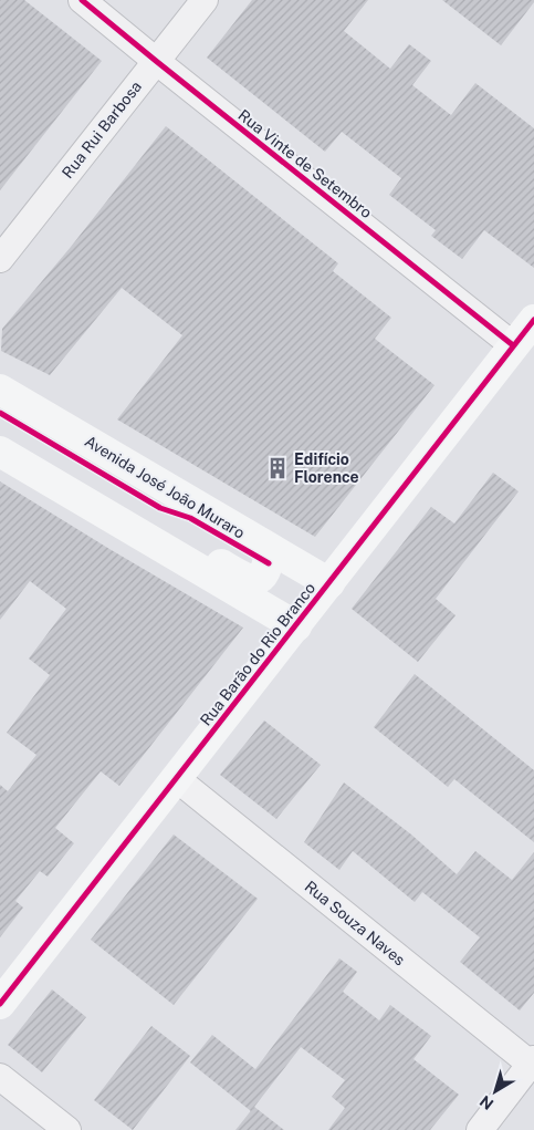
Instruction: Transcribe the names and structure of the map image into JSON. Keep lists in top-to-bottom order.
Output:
{
  "streets": {
    "street": [
      "Rua Rui Barbosa",
      "Rua Vinte de Setembro",
      "Avenida José João Muraro",
      "Rua Barão do Rio Branco",
      "Rua Souza Naves"
    ]
  },
  "crossings": [
    ["Rua Rui Barbosa", "Rua Vinte de Setembro"],
    ["Rua Vinte de Setembro", "Rua Barão do Rio Branco"],
    ["Avenida José João Muraro", "Rua Barão do Rio Branco"],
    ["Rua Barão do Rio Branco", "Rua Souza Naves"]
  ],
  "places": {
    "building": ["Edifício Florence"]
  },
  "north": "bottom left"
}
